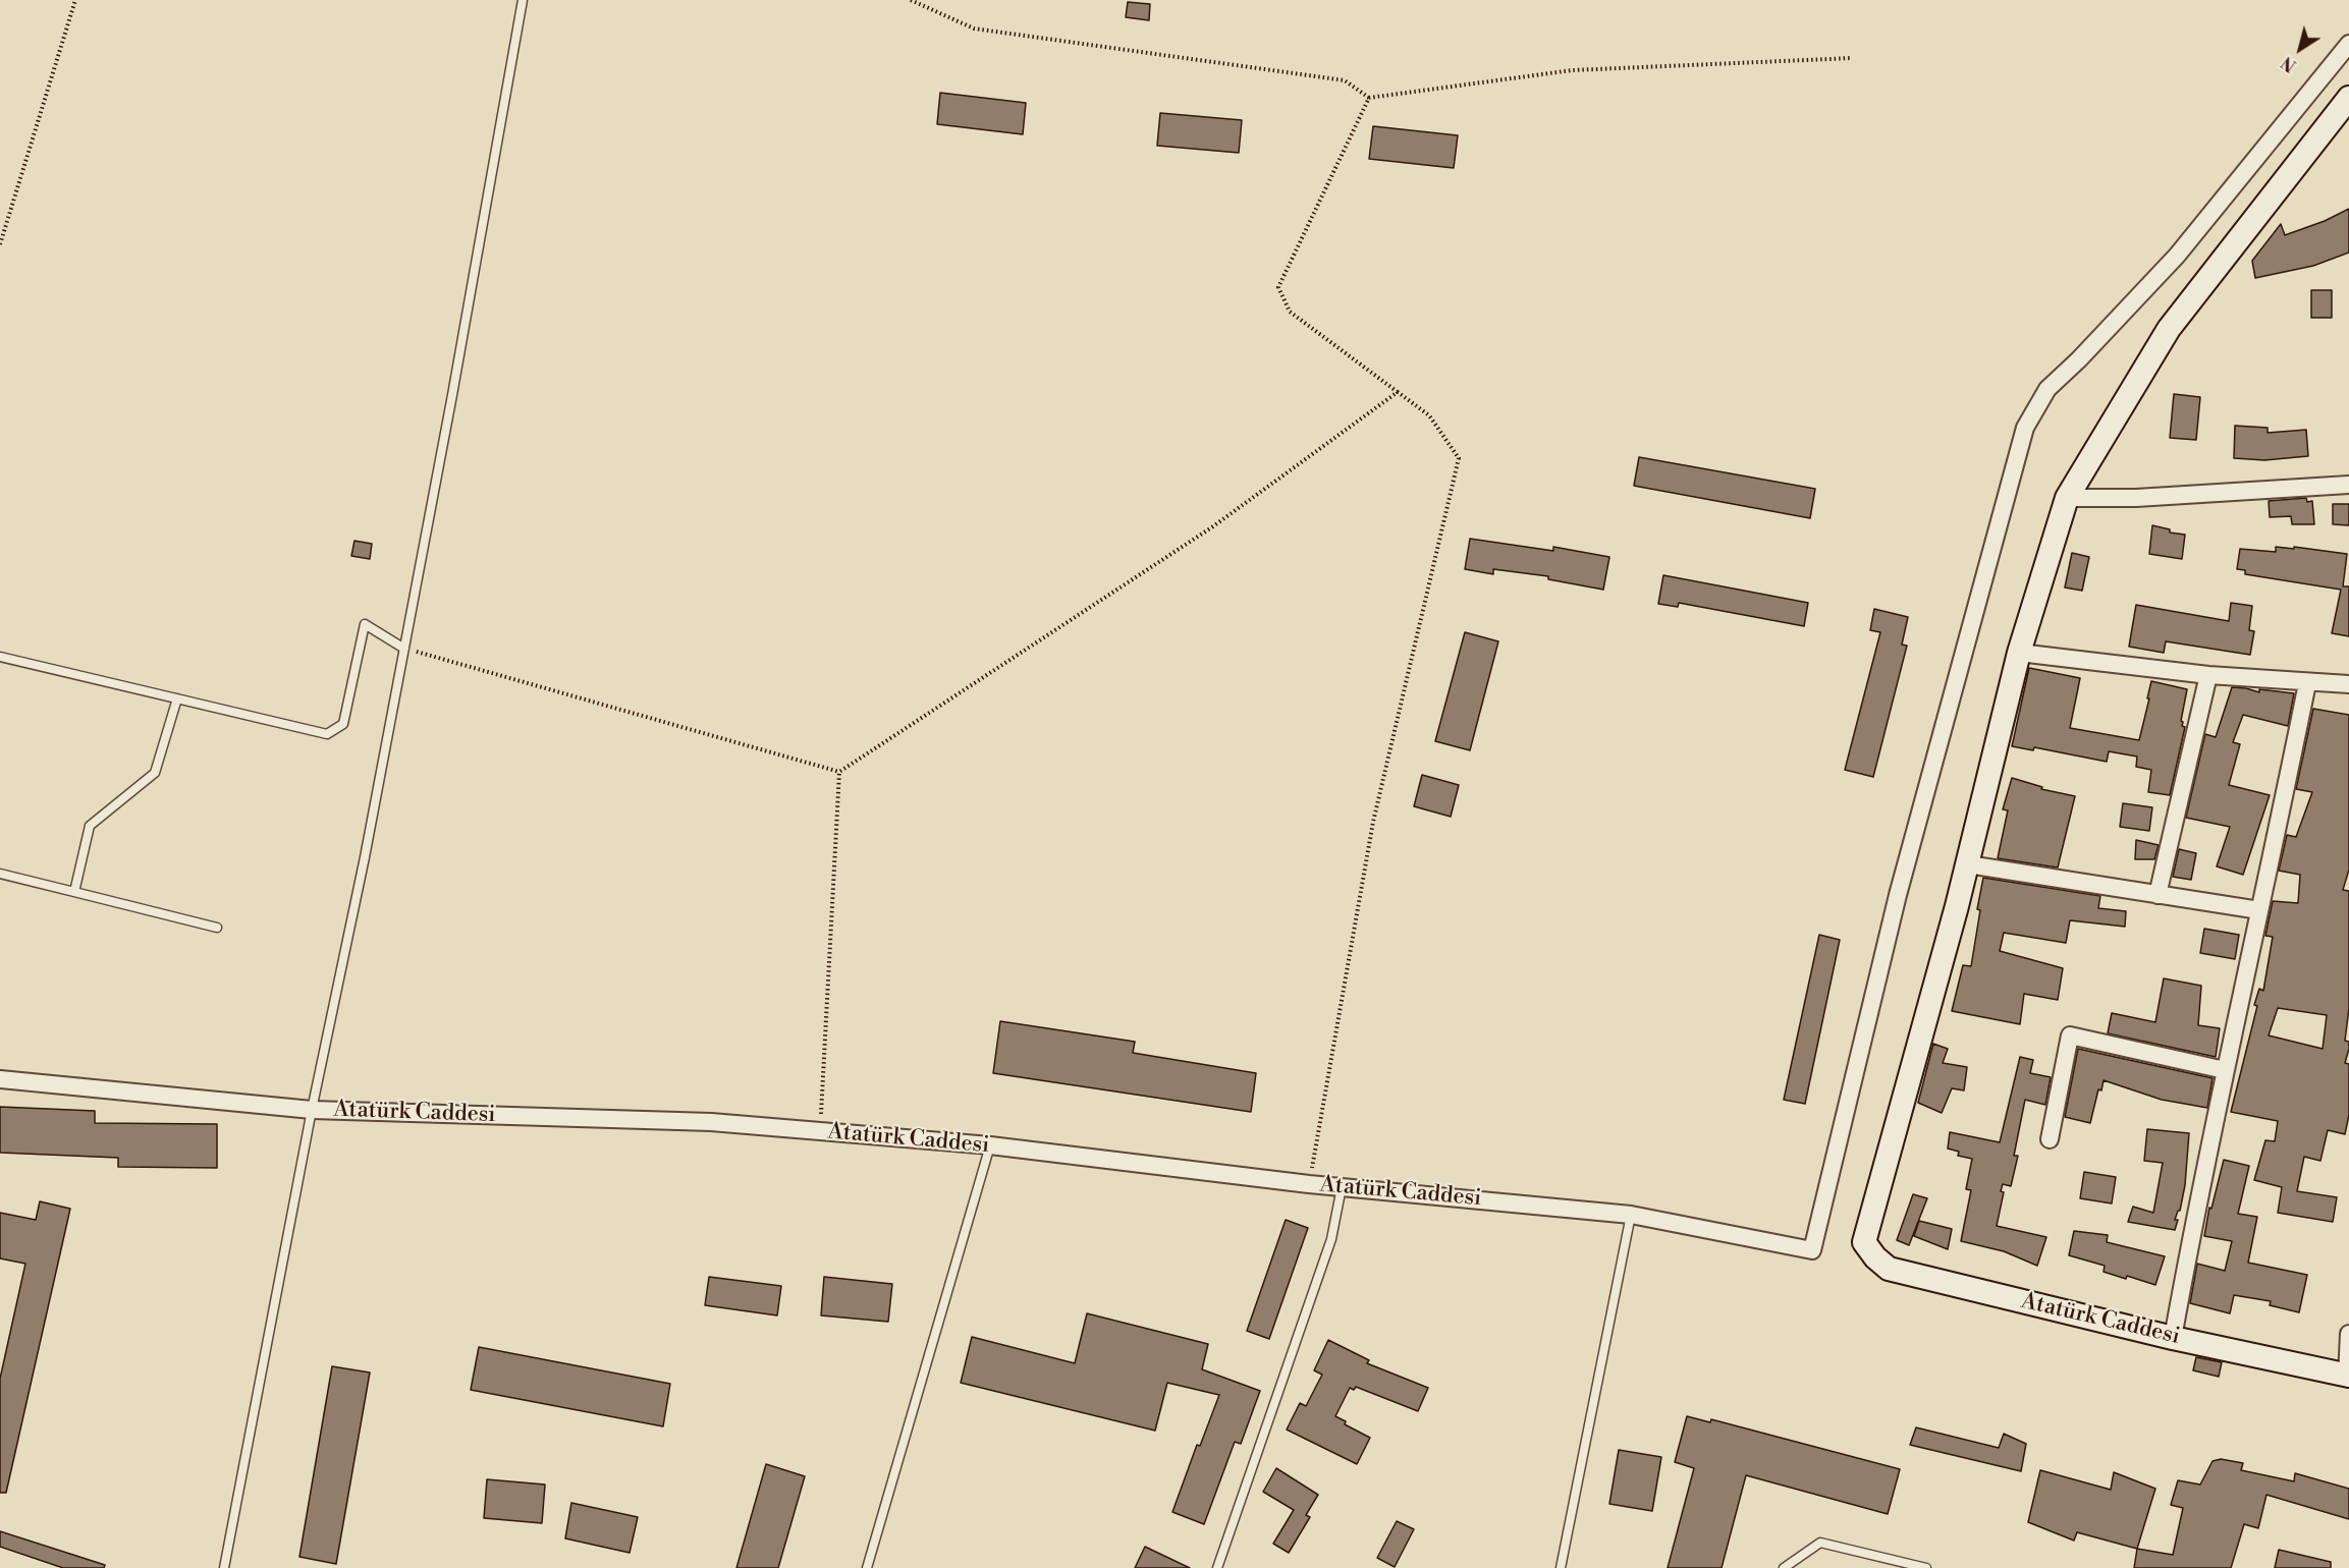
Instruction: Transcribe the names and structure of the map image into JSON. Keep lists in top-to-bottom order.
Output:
{
  "streets": {
    "street": ["Atatürk Caddesi"]
  },
  "north": "bottom left"
}
